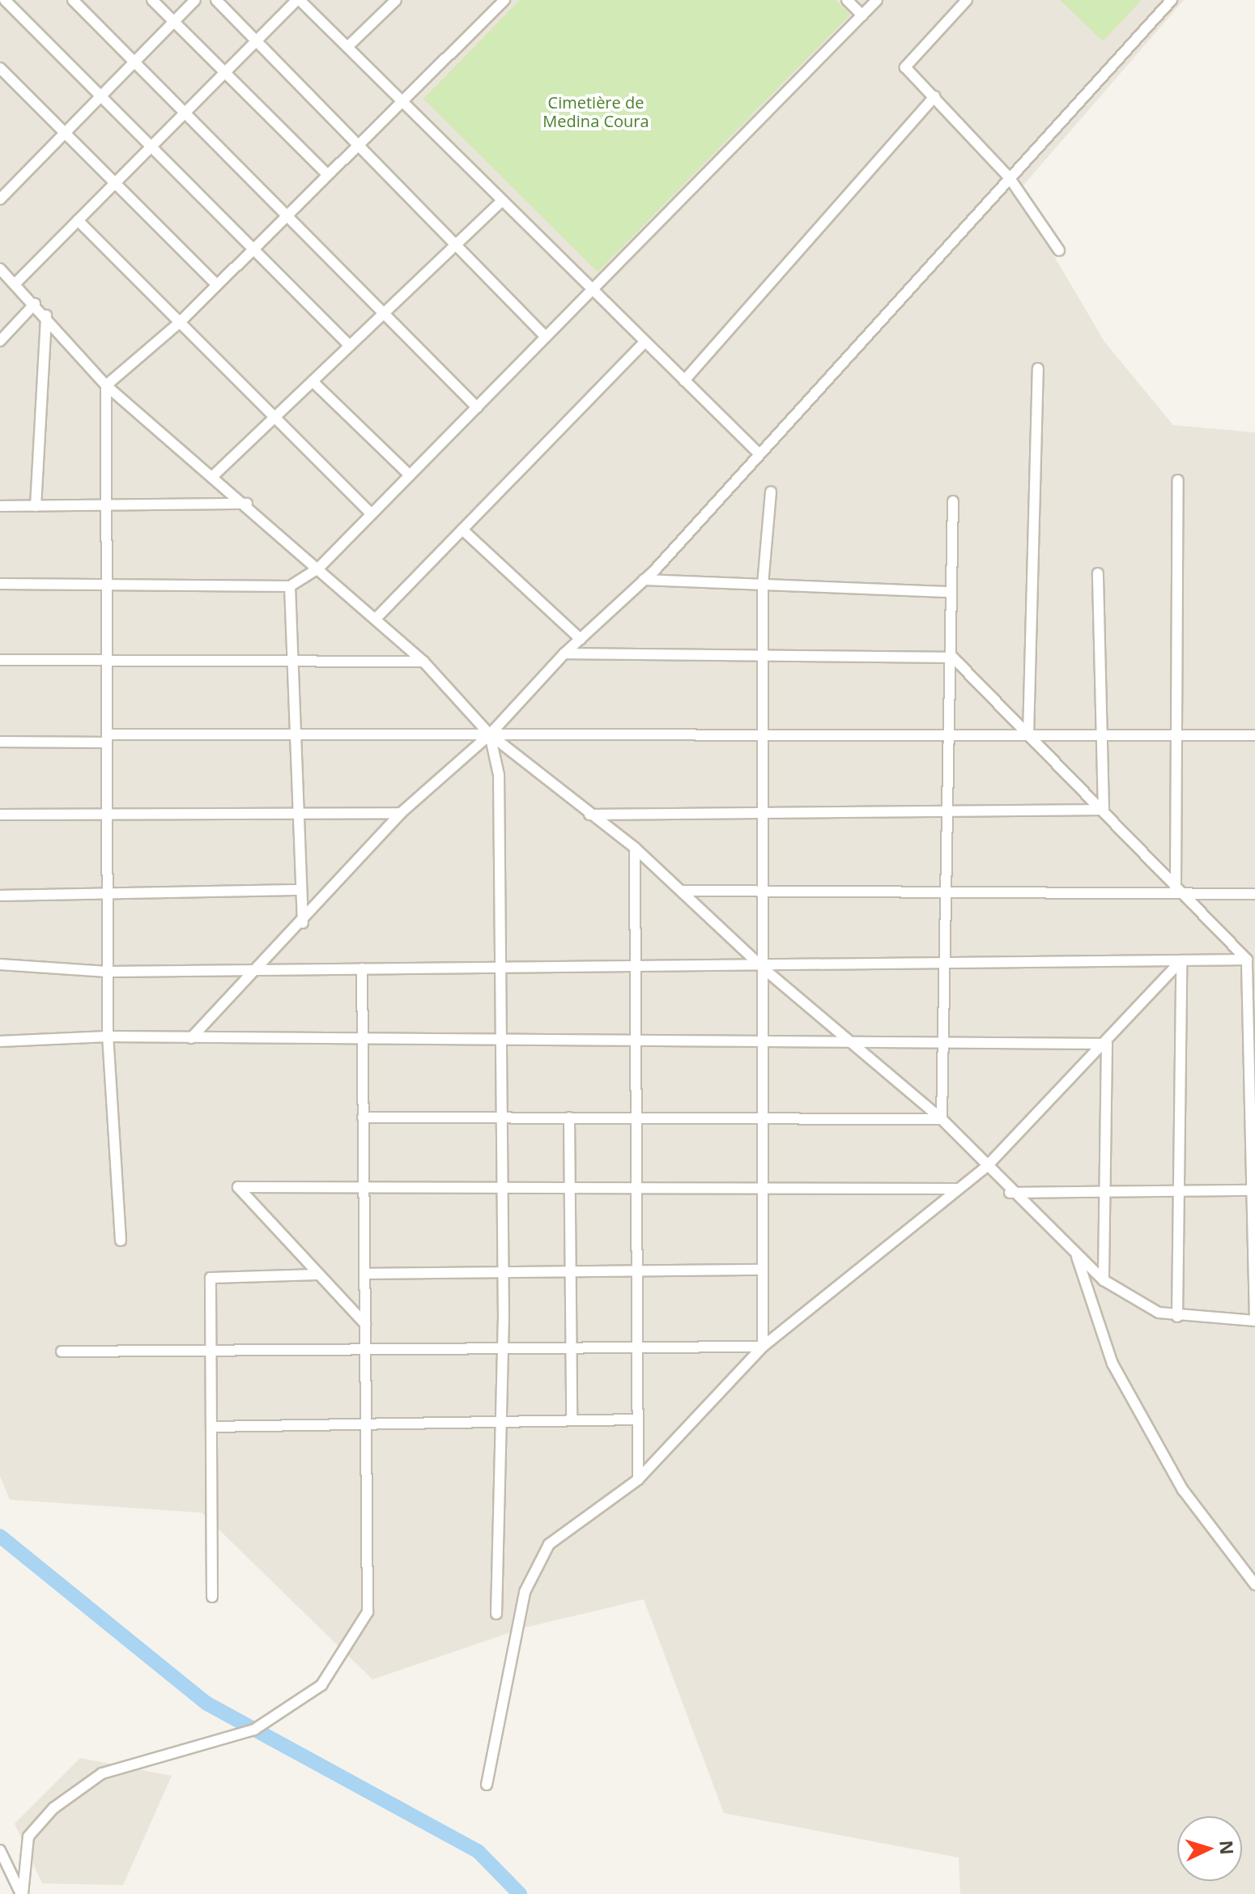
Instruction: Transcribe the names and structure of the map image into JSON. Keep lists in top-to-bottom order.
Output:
{
  "parks": ["Cimetière de Medina Coura"],
  "north": "right"
}
